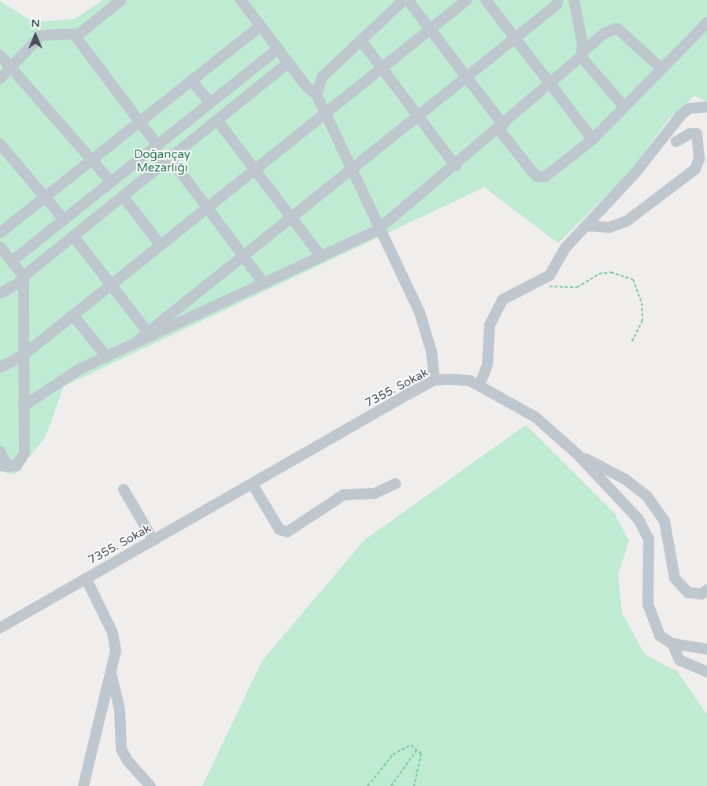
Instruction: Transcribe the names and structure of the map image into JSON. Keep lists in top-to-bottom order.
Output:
{
  "streets": {
    "street": ["7355. Sokak"]
  },
  "parks": ["Doğançay Mezarlığı"],
  "north": "top"
}
